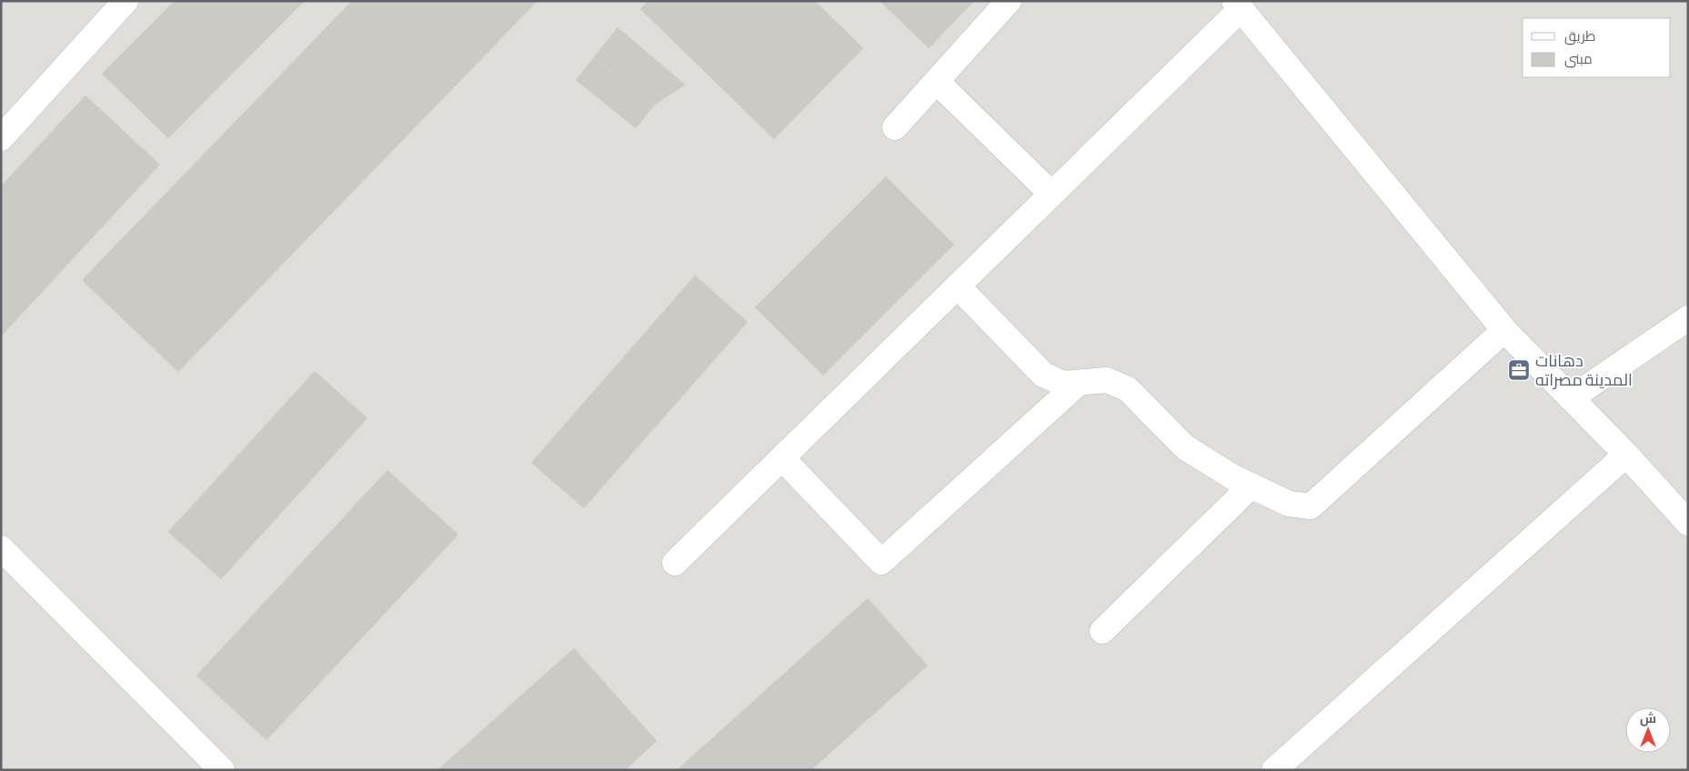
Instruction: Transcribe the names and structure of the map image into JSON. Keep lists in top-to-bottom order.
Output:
{
  "places": {
    "office": ["دهانات المدينة مصراته"]
  },
  "legend": ["طريق", "مبنى"],
  "north": "top"
}
